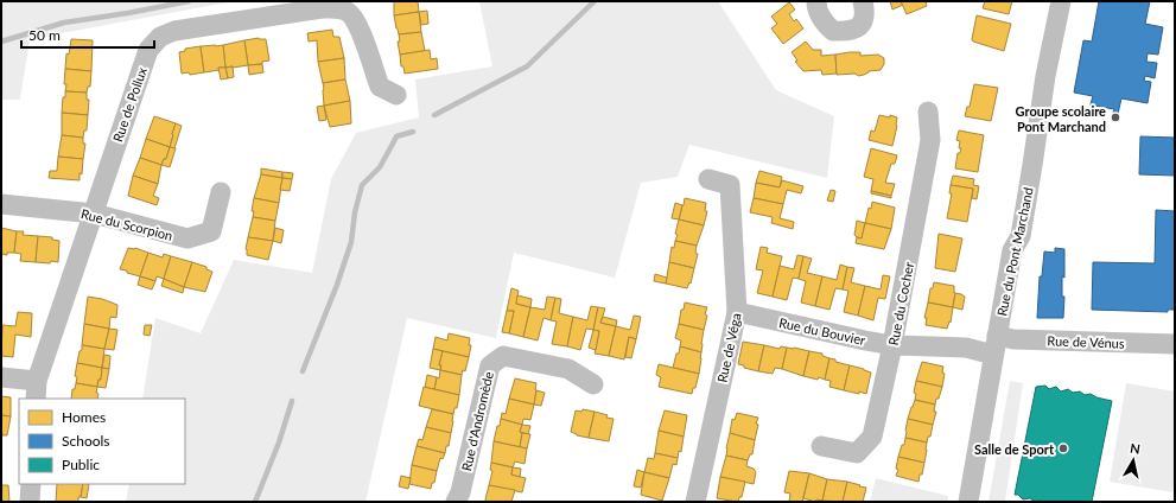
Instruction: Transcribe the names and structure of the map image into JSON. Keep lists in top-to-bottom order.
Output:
{
  "streets": {
    "street": [
      "Rue de Pollux",
      "Rue du Scorpion",
      "Rue du Pont Marchand",
      "Rue du Cocher",
      "Rue du Bouvier",
      "Rue de Vénus",
      "Rue de Véga",
      "Rue d'Andromède"
    ]
  },
  "crossings": [
    ["Rue de Pollux", "Rue du Scorpion"],
    ["Rue du Pont Marchand", "Rue du Bouvier"],
    ["Rue du Pont Marchand", "Rue de Vénus"],
    ["Rue du Cocher", "Rue du Bouvier"],
    ["Rue du Bouvier", "Rue de Vénus"],
    ["Rue du Bouvier", "Rue de Véga"]
  ],
  "places": ["Groupe scolaire Pont Marchand", "Salle de Sport"],
  "legend": ["Homes", "Schools", "Public"],
  "scale_bar": "50 m",
  "north": "top"
}
